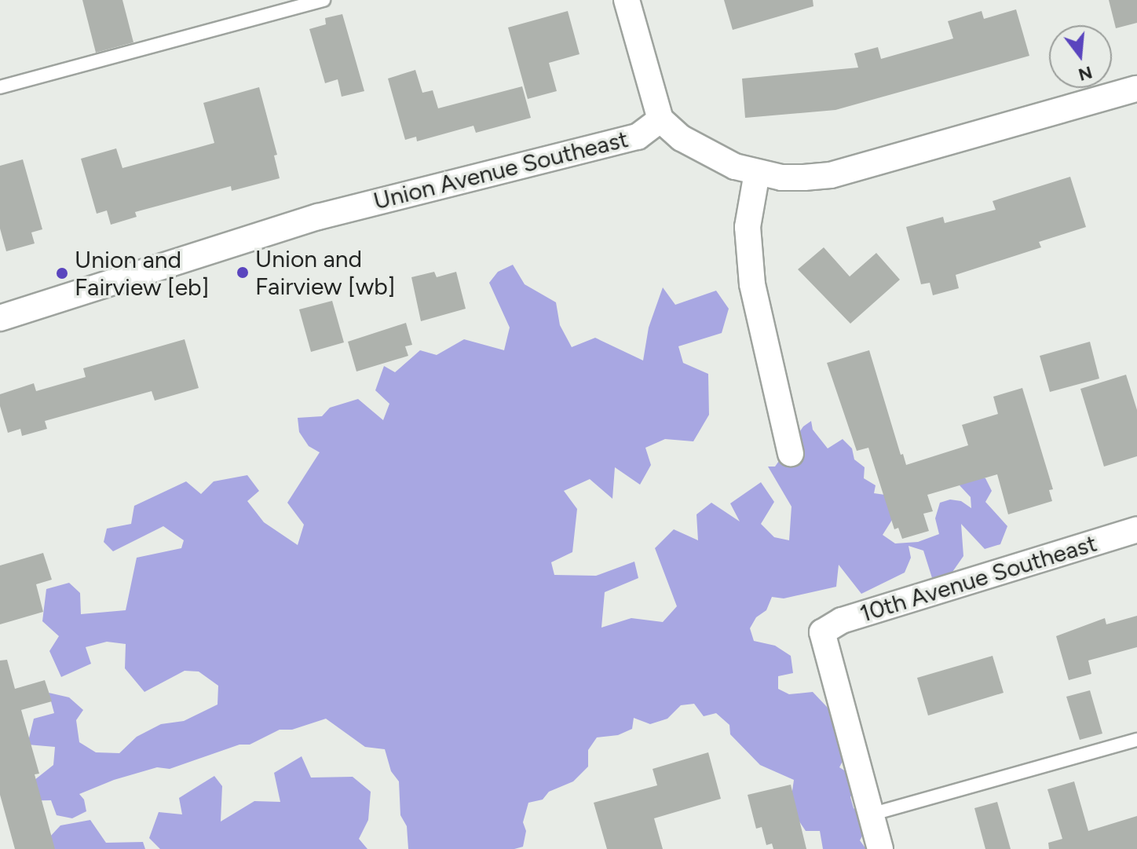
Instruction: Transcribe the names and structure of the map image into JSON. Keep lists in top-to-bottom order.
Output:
{
  "streets": {
    "street": ["Union Avenue Southeast", "10th Avenue Southeast"]
  },
  "places": ["Union and Fairview [wb]", "Union and Fairview [eb]"],
  "north": "bottom"
}
